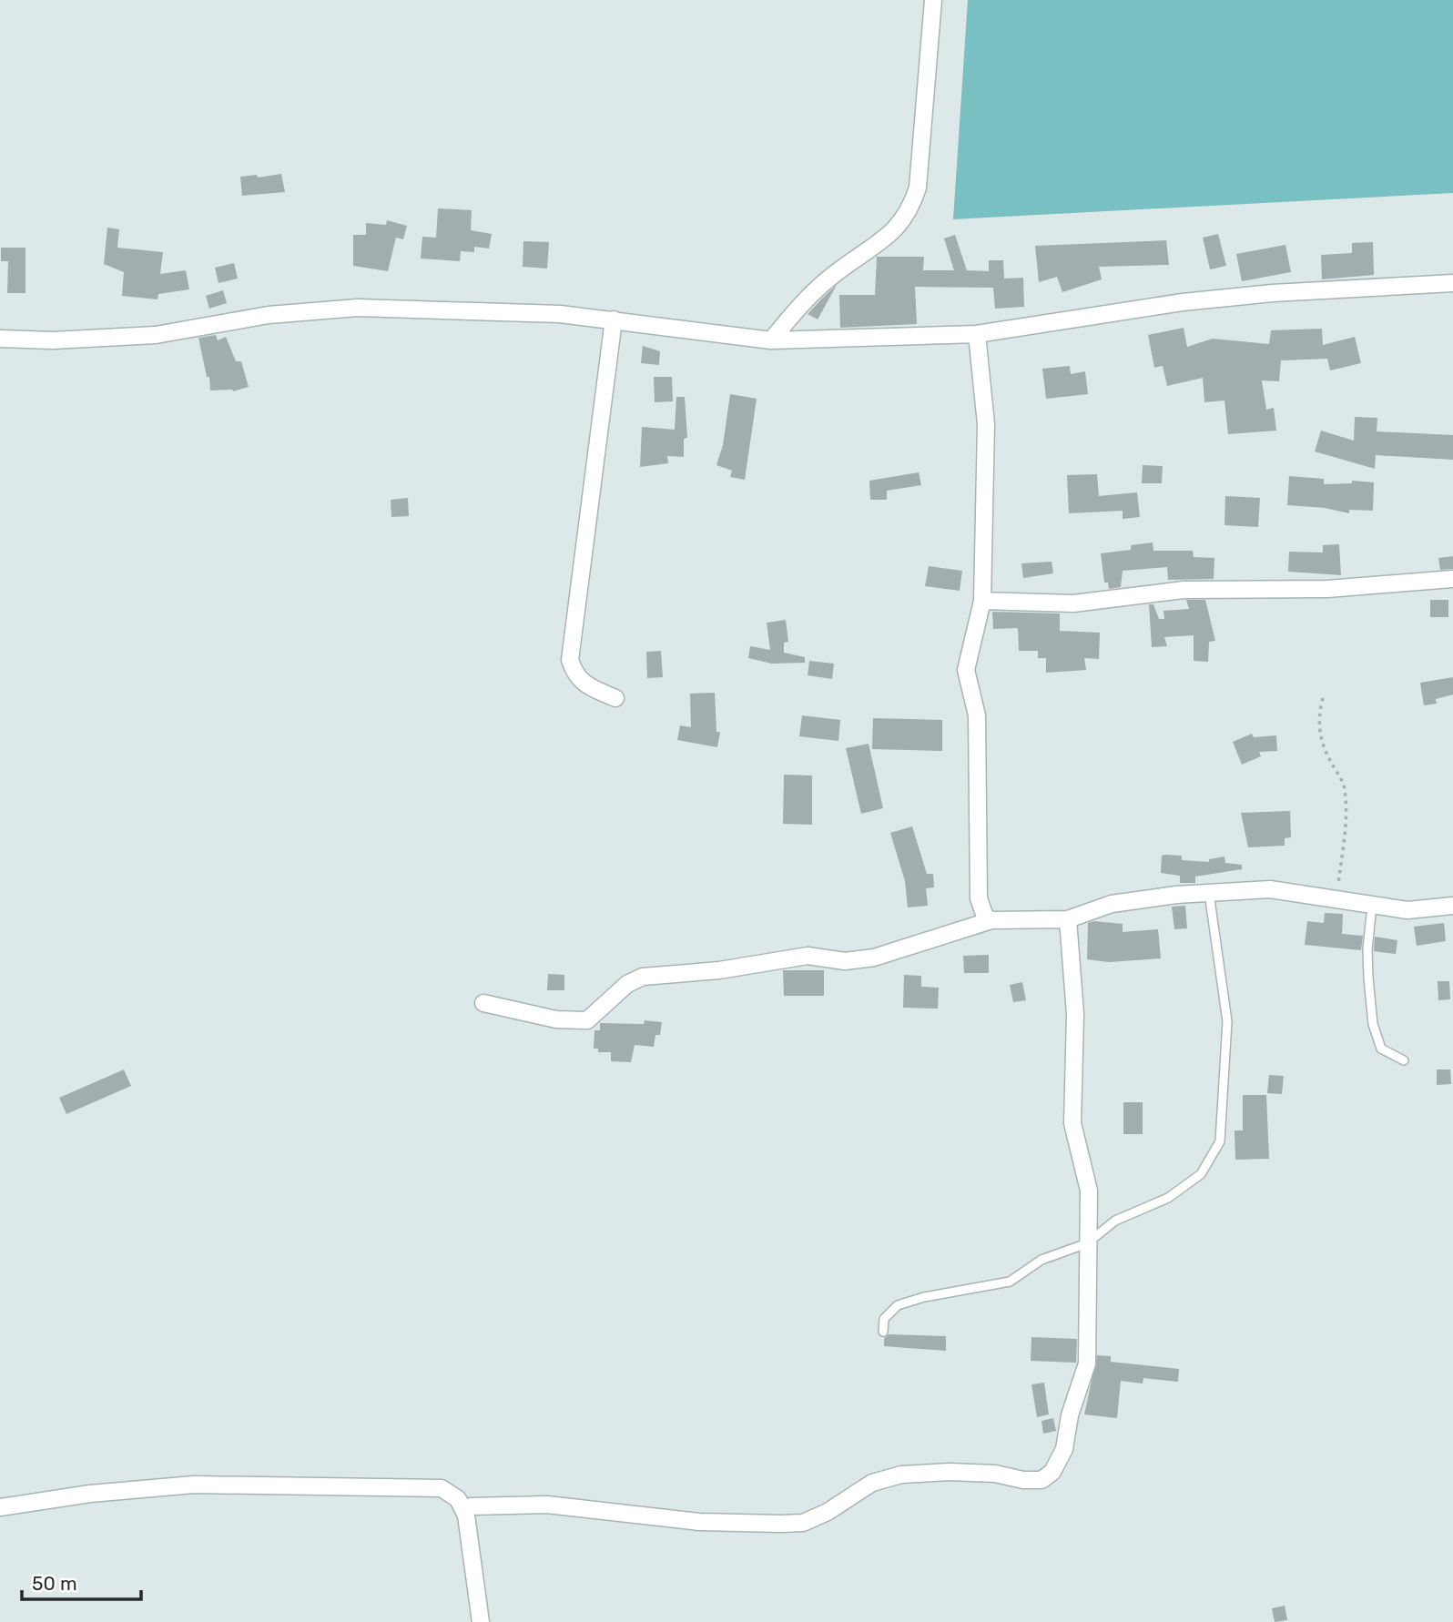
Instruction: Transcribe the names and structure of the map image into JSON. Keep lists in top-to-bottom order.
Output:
{
  "scale_bar": "50 m"
}
